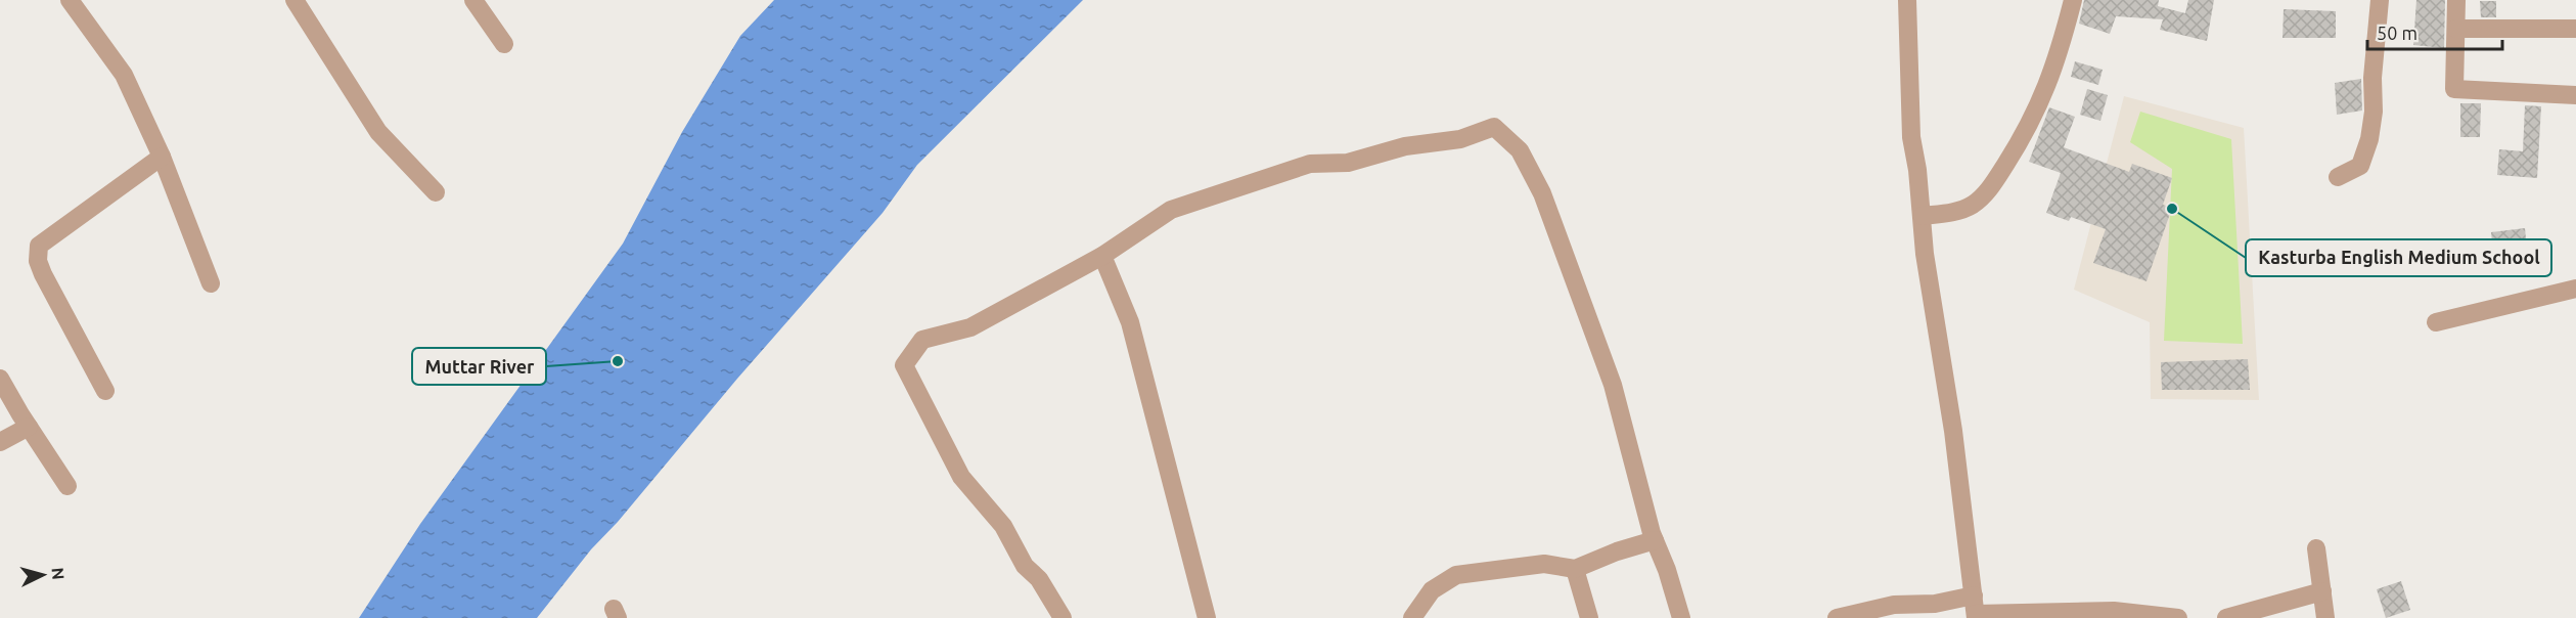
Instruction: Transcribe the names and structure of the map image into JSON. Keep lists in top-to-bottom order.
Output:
{
  "places": ["Kasturba English Medium School", "Muttar River"],
  "scale_bar": "50 m",
  "north": "right"
}
